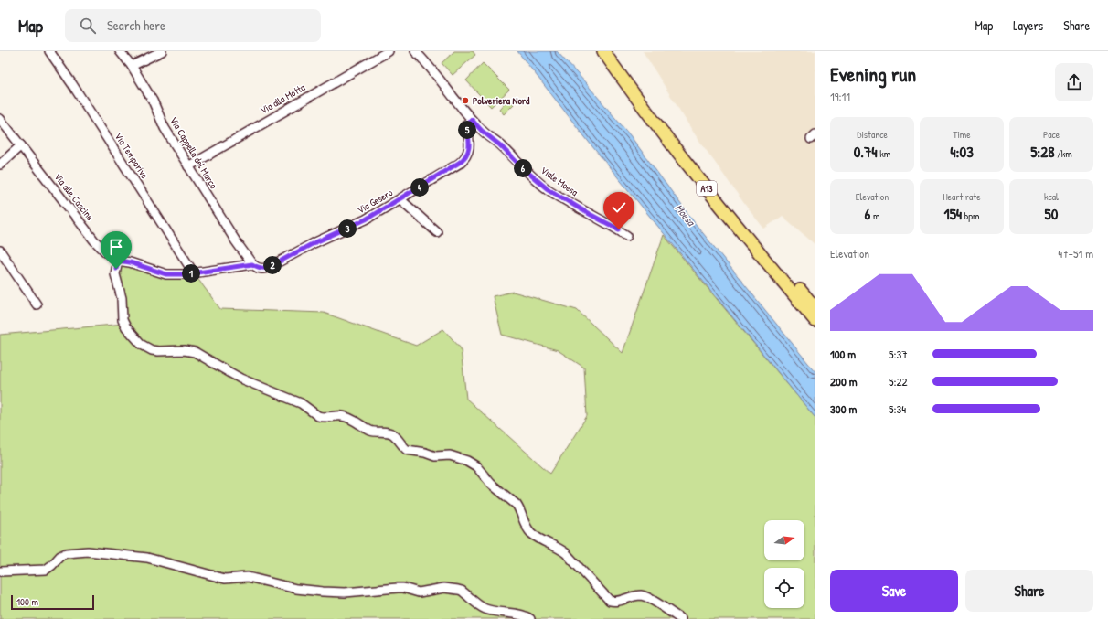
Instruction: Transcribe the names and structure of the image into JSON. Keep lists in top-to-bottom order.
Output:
{
  "streets": {
    "highway": ["A13"],
    "street": [
      "Via alla Motta",
      "Via Cappella del Marco",
      "Via Temporive",
      "Viale Moesa",
      "Via alle Cascine",
      "Via Gesero"
    ]
  },
  "crossings": [
    ["Via alla Motta", "Via Cappella del Marco"],
    ["Via Cappella del Marco", "Via alle Cascine"],
    ["Via Cappella del Marco", "Via Gesero"],
    ["Via Temporive", "Via alle Cascine"],
    ["Viale Moesa", "Via Gesero"],
    ["Via alle Cascine", "Via Gesero"]
  ],
  "water": ["Moesa"],
  "places": ["Polveriera Nord"],
  "scale_bar": "100 m",
  "north": "right",
  "page": {
    "header": "Map",
    "search": "Search here",
    "nav": ["Map", "Layers", "Share"],
    "heading": ["Evening run", "19:11"],
    "stats": [
      ["Distance", "0.74 km"],
      ["Time", "4:03"],
      ["Pace", "5:28 /km"],
      ["Elevation", "6 m"],
      ["Heart rate", "154 bpm"],
      ["kcal", "50"]
    ],
    "pins": [
      "5",
      "6",
      "4",
      "3",
      "2",
      "1"
    ],
    "chart": ["Elevation", "47–51 m"],
    "list": [
      {
        "name": "100 m",
        "note": "5:37"
      },
      {
        "name": "200 m",
        "note": "5:22"
      },
      {
        "name": "300 m",
        "note": "5:34"
      }
    ],
    "buttons": ["Save", "Share"],
    "scale": "100 m"
  }
}
